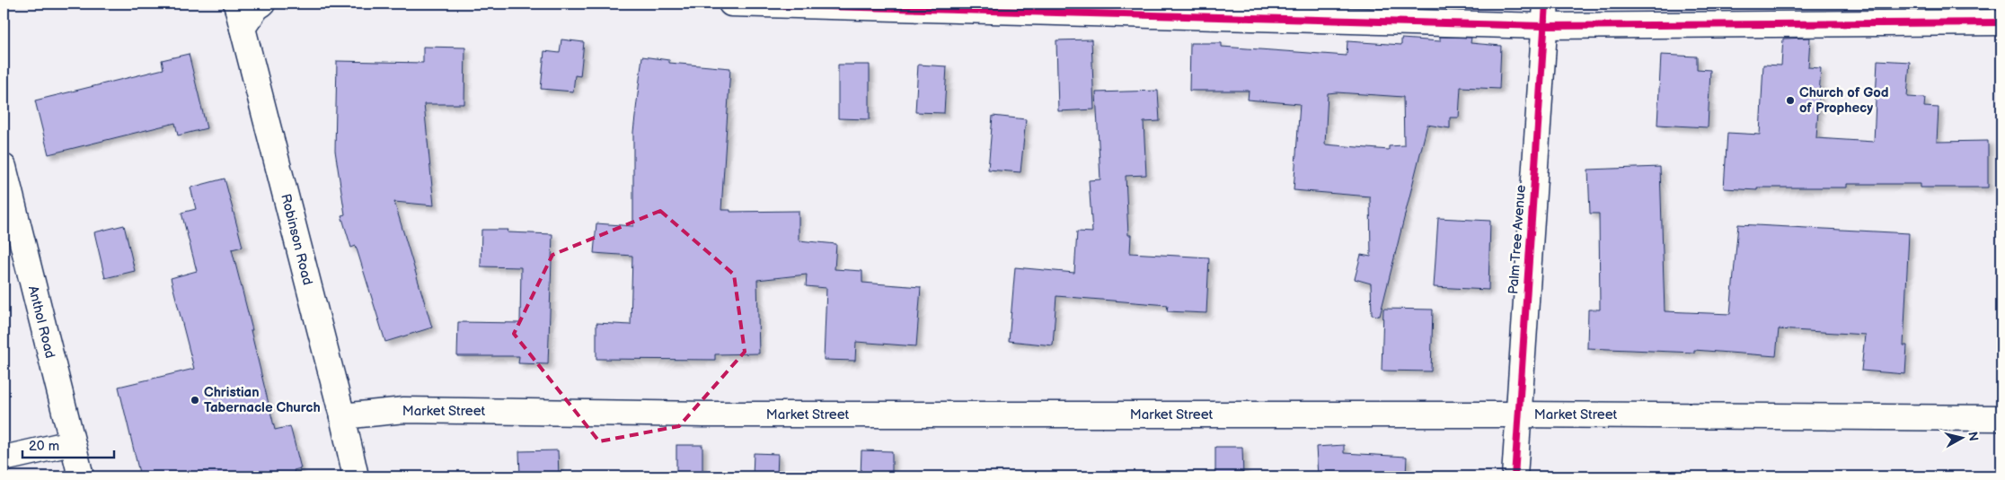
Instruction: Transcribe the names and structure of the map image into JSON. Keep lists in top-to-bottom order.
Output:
{
  "streets": {
    "street": [
      "Robinson Road",
      "Palm Tree Avenue",
      "Anthol Road",
      "Market Street"
    ]
  },
  "crossings": [
    ["Robinson Road", "Market Street"],
    ["Palm Tree Avenue", "Market Street"]
  ],
  "places": ["Church of God of Prophecy", "Christian Tabernacle Church"],
  "scale_bar": "20 m",
  "north": "right"
}
